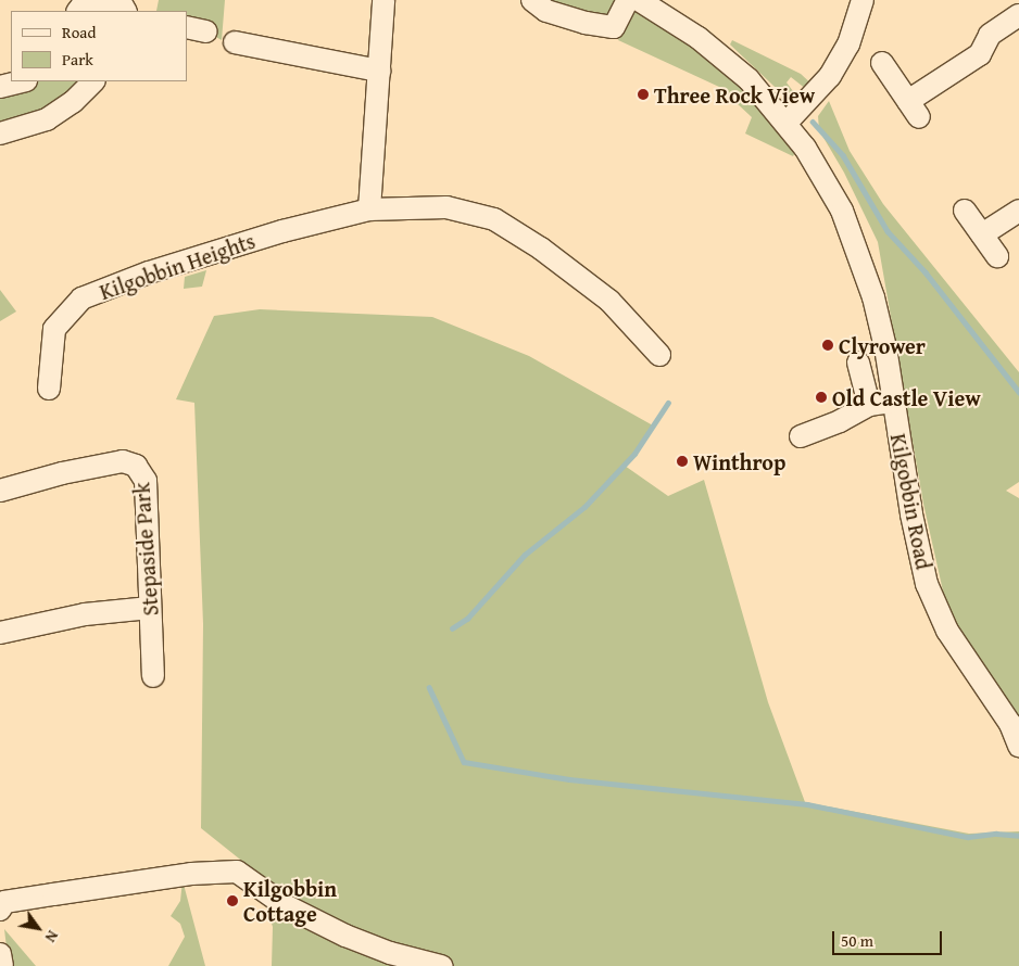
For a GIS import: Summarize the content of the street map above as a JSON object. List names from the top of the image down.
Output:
{
  "streets": {
    "street": ["Kilgobbin Heights", "Kilgobbin Road", "Stepaside Park"]
  },
  "places": [
    "Three Rock View",
    "Clyrower",
    "Old Castle View",
    "Winthrop",
    "Kilgobbin Cottage"
  ],
  "legend": ["Road", "Park"],
  "scale_bar": "50 m",
  "north": "bottom right"
}
